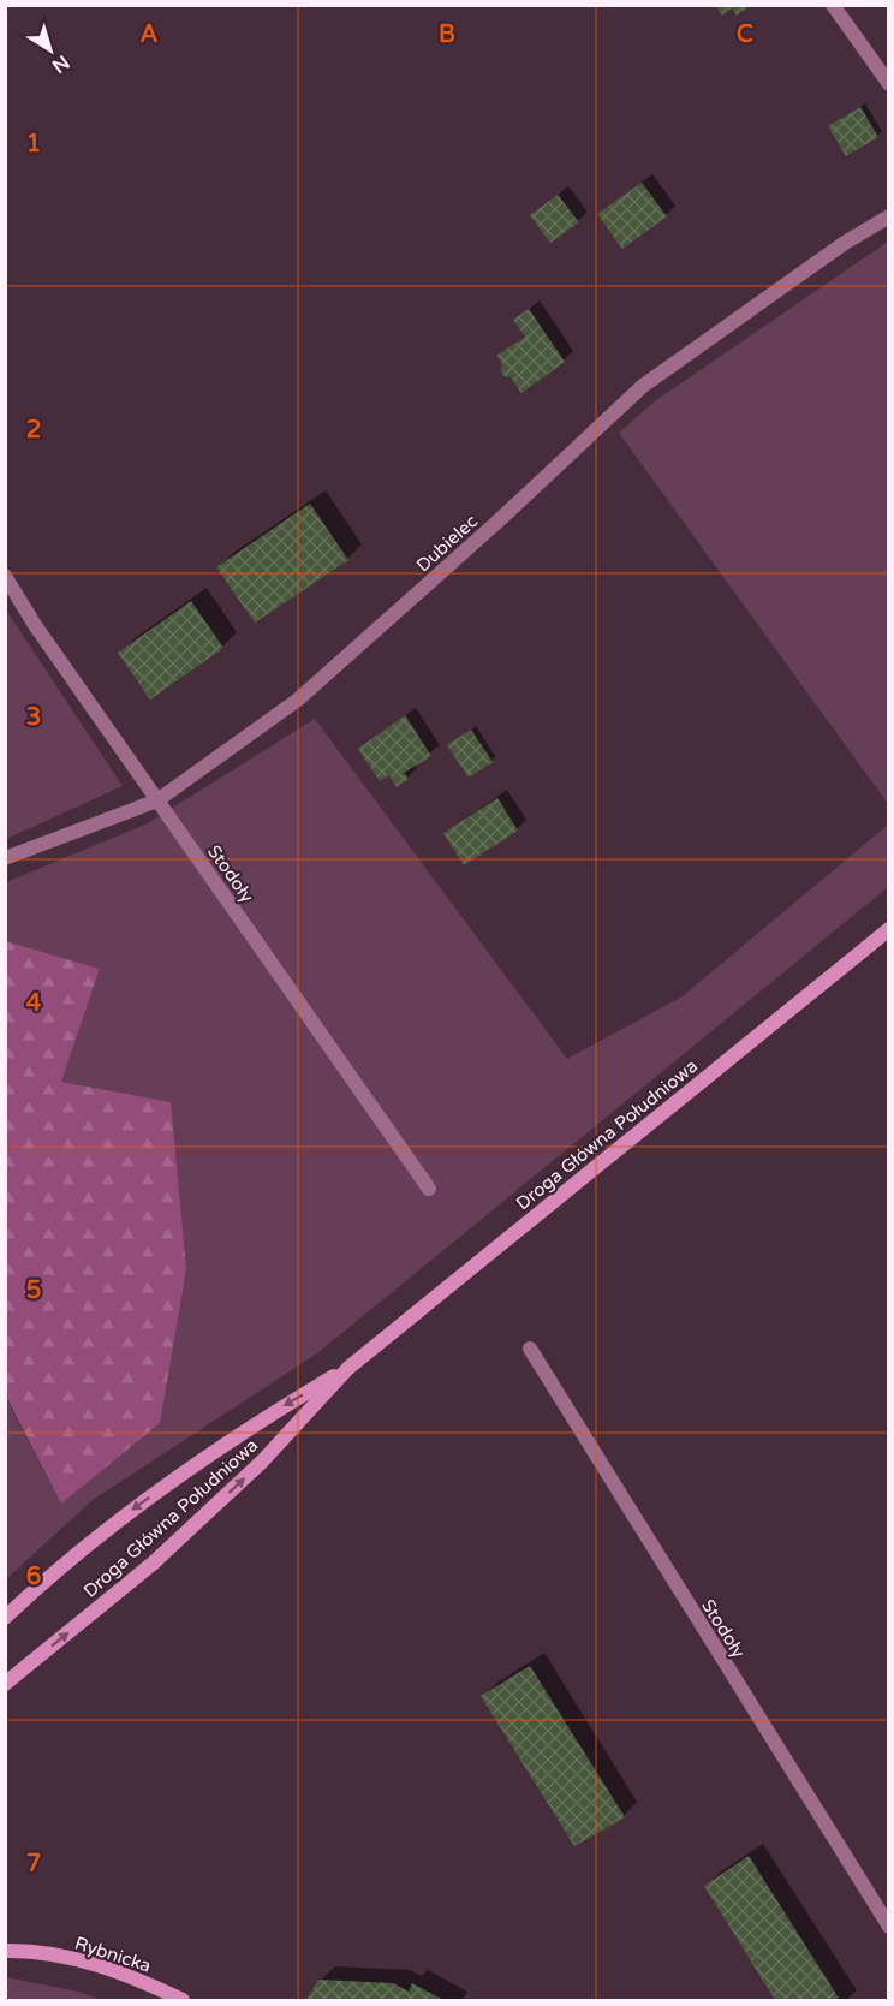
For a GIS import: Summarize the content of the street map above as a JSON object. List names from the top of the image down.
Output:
{
  "streets": {
    "main road": ["Droga Główna Południowa", "Rybnicka"],
    "street": ["Dubielec", "Stodoły"]
  },
  "crossings": [
    ["Dubielec", "Stodoły"]
  ],
  "north": "bottom right",
  "grid": {
    "columns": ["A", "B", "C"],
    "rows": [
      "1",
      "2",
      "3",
      "4",
      "5",
      "6",
      "7"
    ]
  }
}
